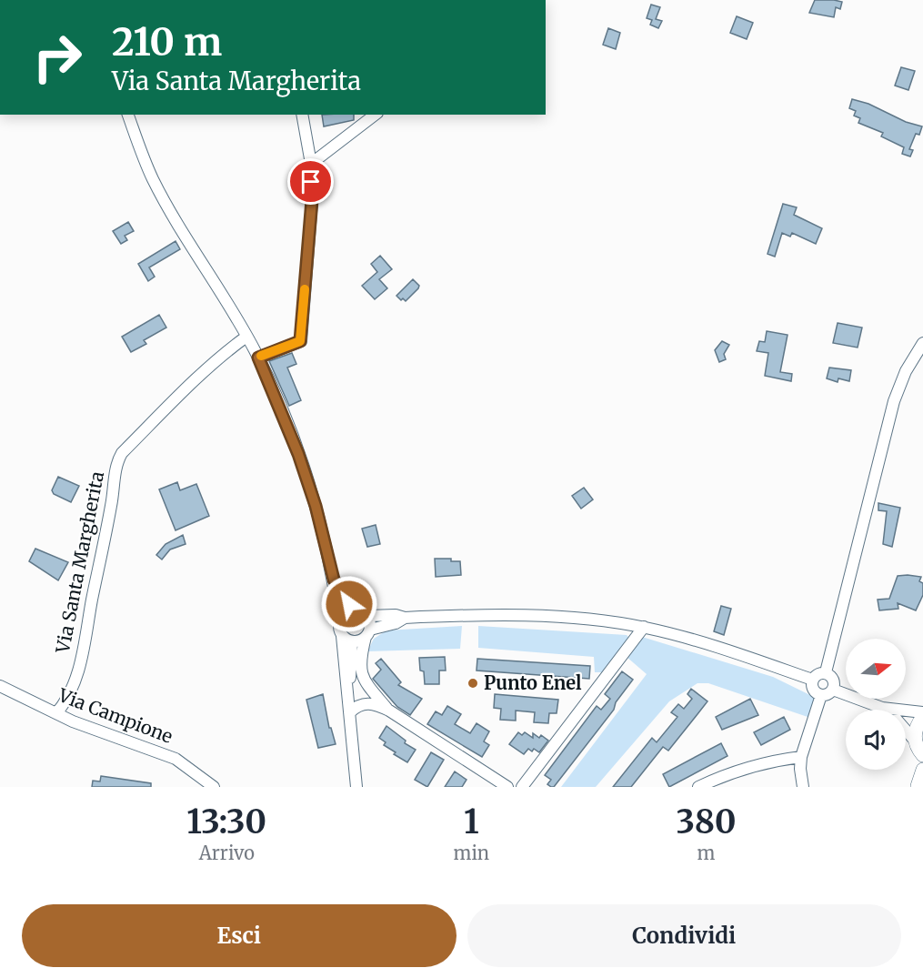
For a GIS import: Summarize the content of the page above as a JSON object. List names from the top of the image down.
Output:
{
  "streets": {
    "street": ["Via Santa Margherita", "Via Campione"]
  },
  "crossings": [
    ["Via Santa Margherita", "Via Campione"]
  ],
  "places": ["Punto Enel"],
  "north": "right",
  "page": {
    "turn": ["210 m", "Via Santa Margherita"],
    "eta": [
      "13:30",
      "Arrivo",
      "1",
      "min",
      "380",
      "m"
    ],
    "buttons": ["Esci", "Condividi"]
  }
}
